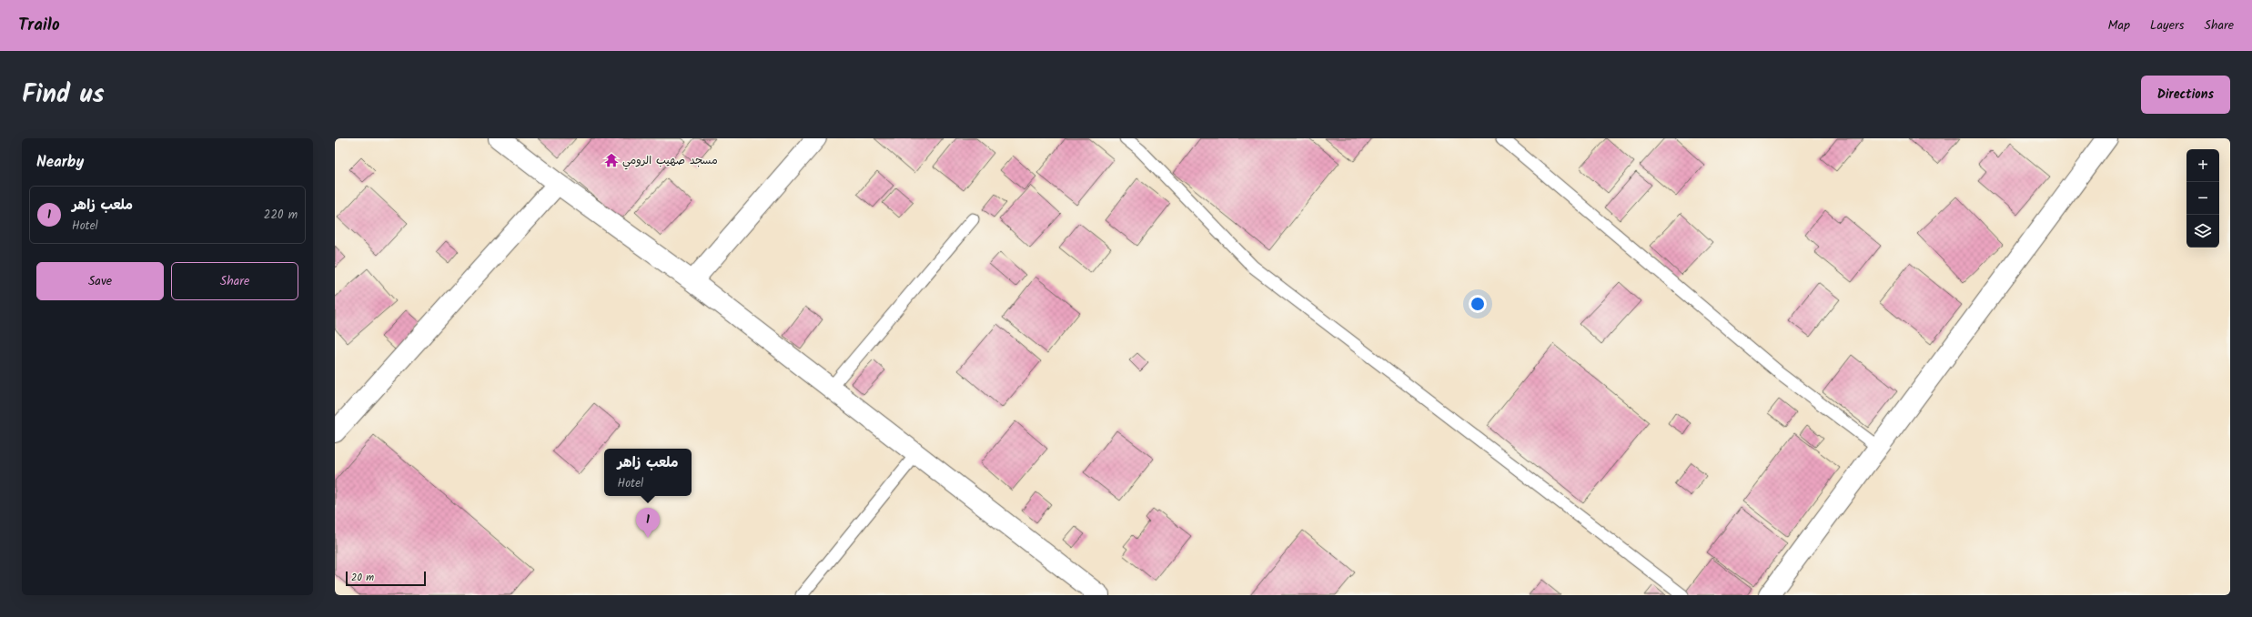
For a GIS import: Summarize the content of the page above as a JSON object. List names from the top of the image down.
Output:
{
  "places": {
    "temple": ["مسجد صهيب الرومي"]
  },
  "scale_bar": "20 m",
  "page": {
    "header": "Trailo",
    "nav": ["Map", "Layers", "Share"],
    "title": "Find us",
    "buttons": [
      "Directions",
      ["Save", "Share"]
    ],
    "heading": "Nearby",
    "map_buttons": ["+", "−"],
    "list": [
      {
        "mark": "1",
        "name": "ملعب زاهر",
        "note": "Hotel",
        "value": "220 m"
      }
    ],
    "popup": ["ملعب زاهر", "Hotel"],
    "pins": "1",
    "scale": "20 m"
  }
}
